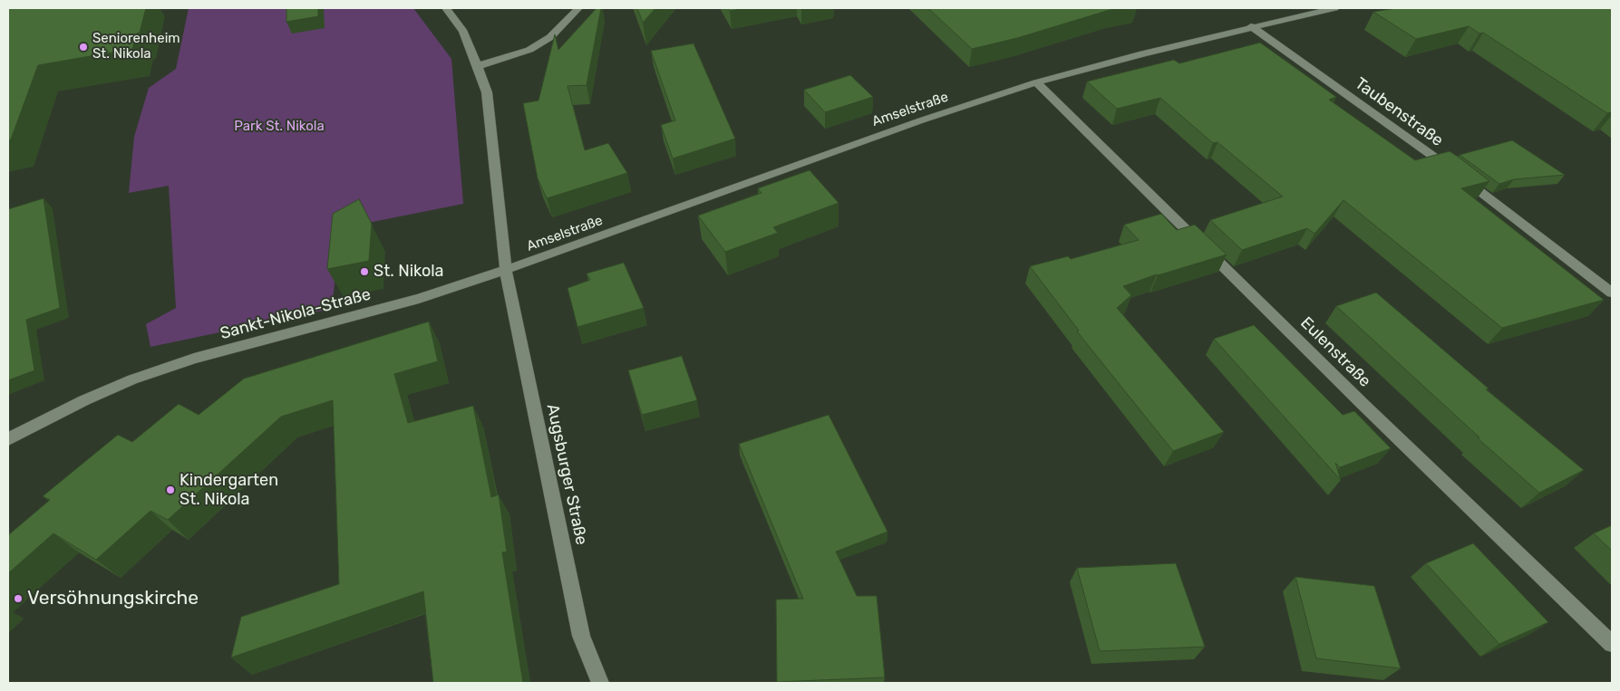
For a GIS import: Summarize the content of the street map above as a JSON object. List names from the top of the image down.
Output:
{
  "streets": {
    "street": [
      "Amselstraße",
      "Taubenstraße",
      "Sankt-Nikola-Straße",
      "Eulenstraße",
      "Augsburger Straße"
    ]
  },
  "crossings": [
    ["Amselstraße", "Taubenstraße"],
    ["Amselstraße", "Sankt-Nikola-Straße"],
    ["Amselstraße", "Eulenstraße"],
    ["Amselstraße", "Augsburger Straße"],
    ["Sankt-Nikola-Straße", "Augsburger Straße"]
  ],
  "parks": ["Park St. Nikola"],
  "places": [
    "Seniorenheim St. Nikola",
    "St. Nikola",
    "Kindergarten St. Nikola",
    "Versöhnungskirche"
  ]
}
